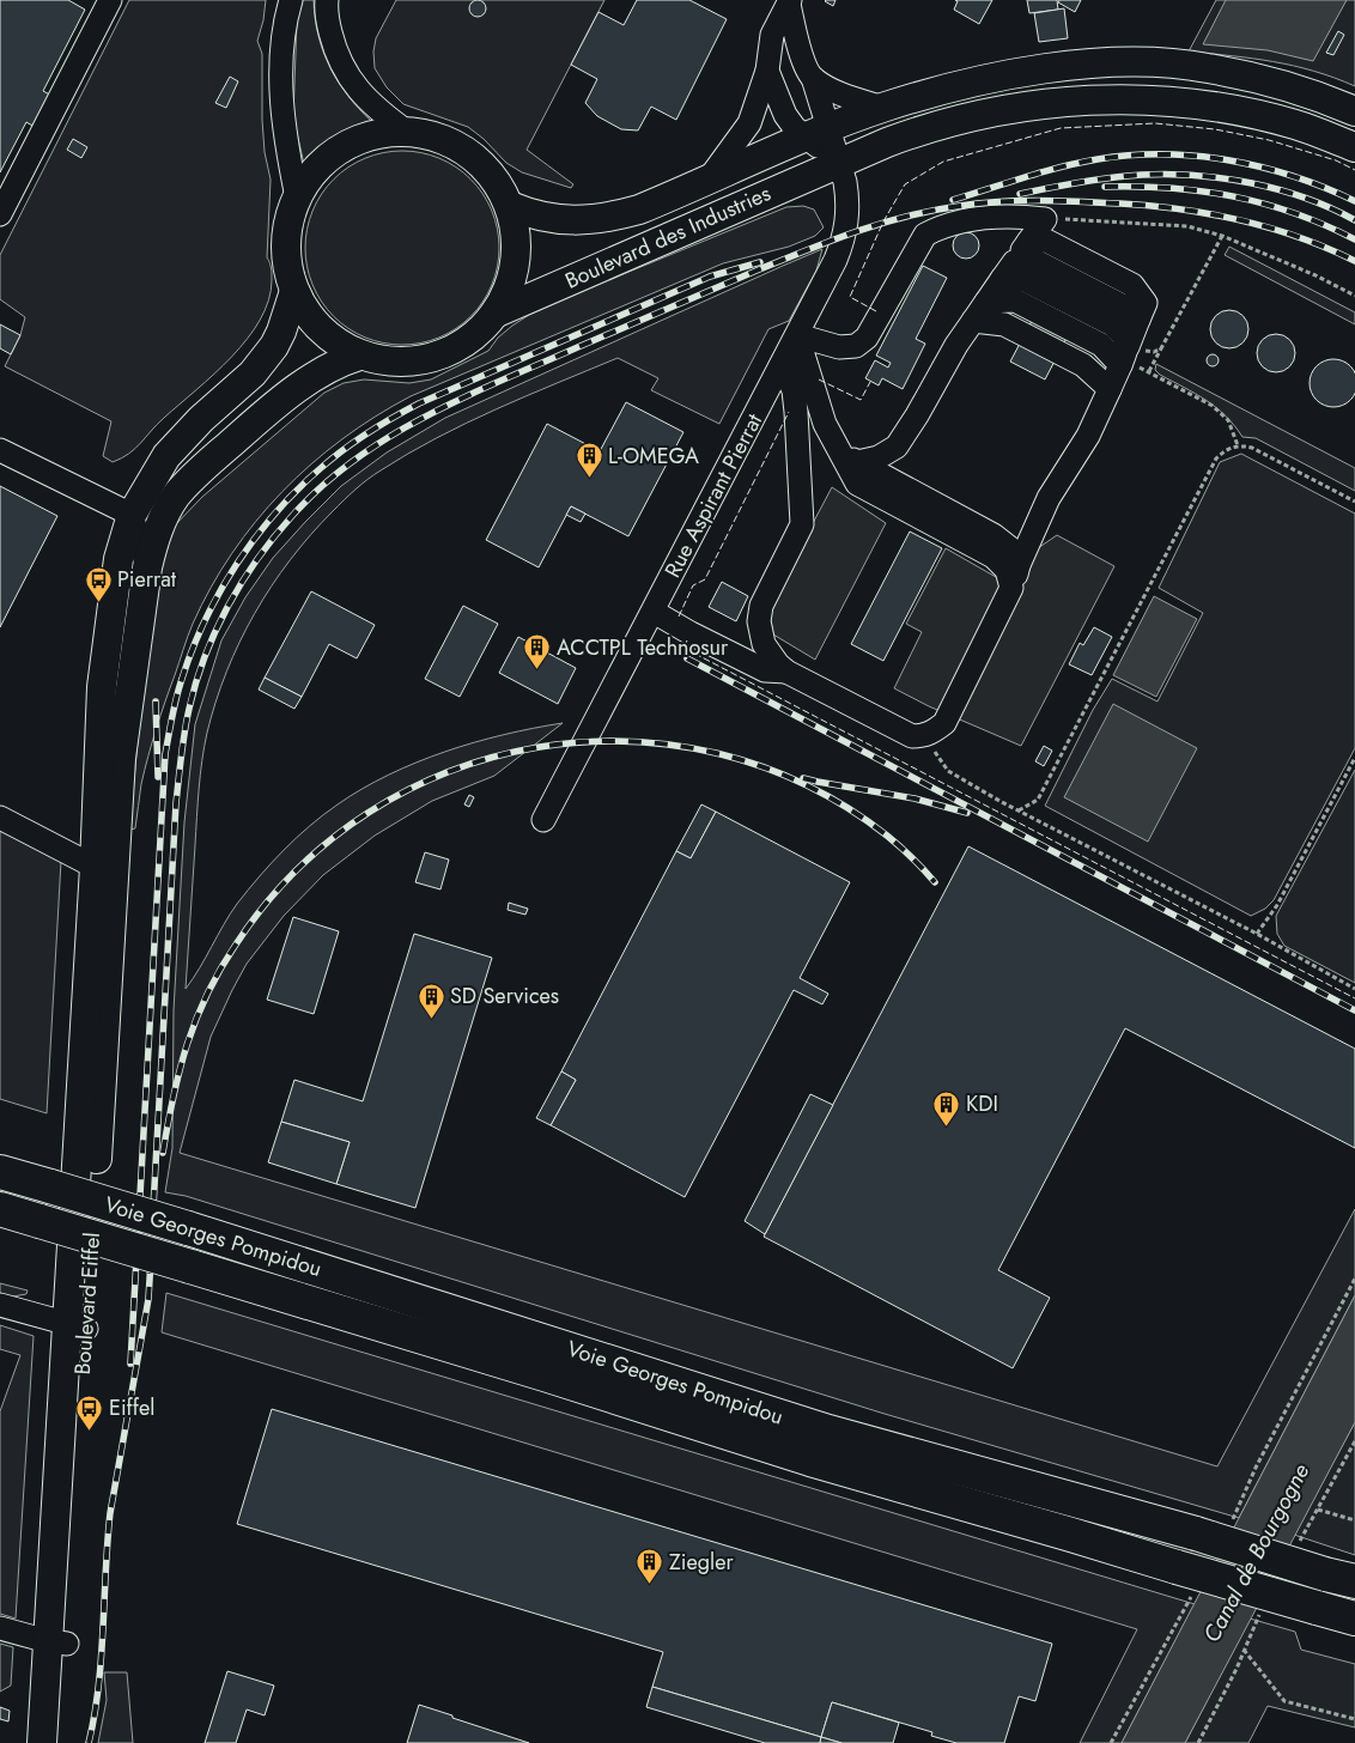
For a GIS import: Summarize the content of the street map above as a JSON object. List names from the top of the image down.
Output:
{
  "streets": {
    "highway": ["Voie Georges Pompidou"],
    "main road": ["Boulevard des Industries", "Boulevard Eiffel"],
    "street": ["Rue Aspirant Pierrat"]
  },
  "crossings": [
    ["Boulevard des Industries", "Rue Aspirant Pierrat"]
  ],
  "water": ["Canal de Bourgogne"],
  "places": {
    "building": [
      "L-OMEGA",
      "ACCTPL Technosur",
      "SD Services",
      "KDI",
      "Ziegler"
    ],
    "bus stop": ["Pierrat", "Eiffel"]
  }
}
